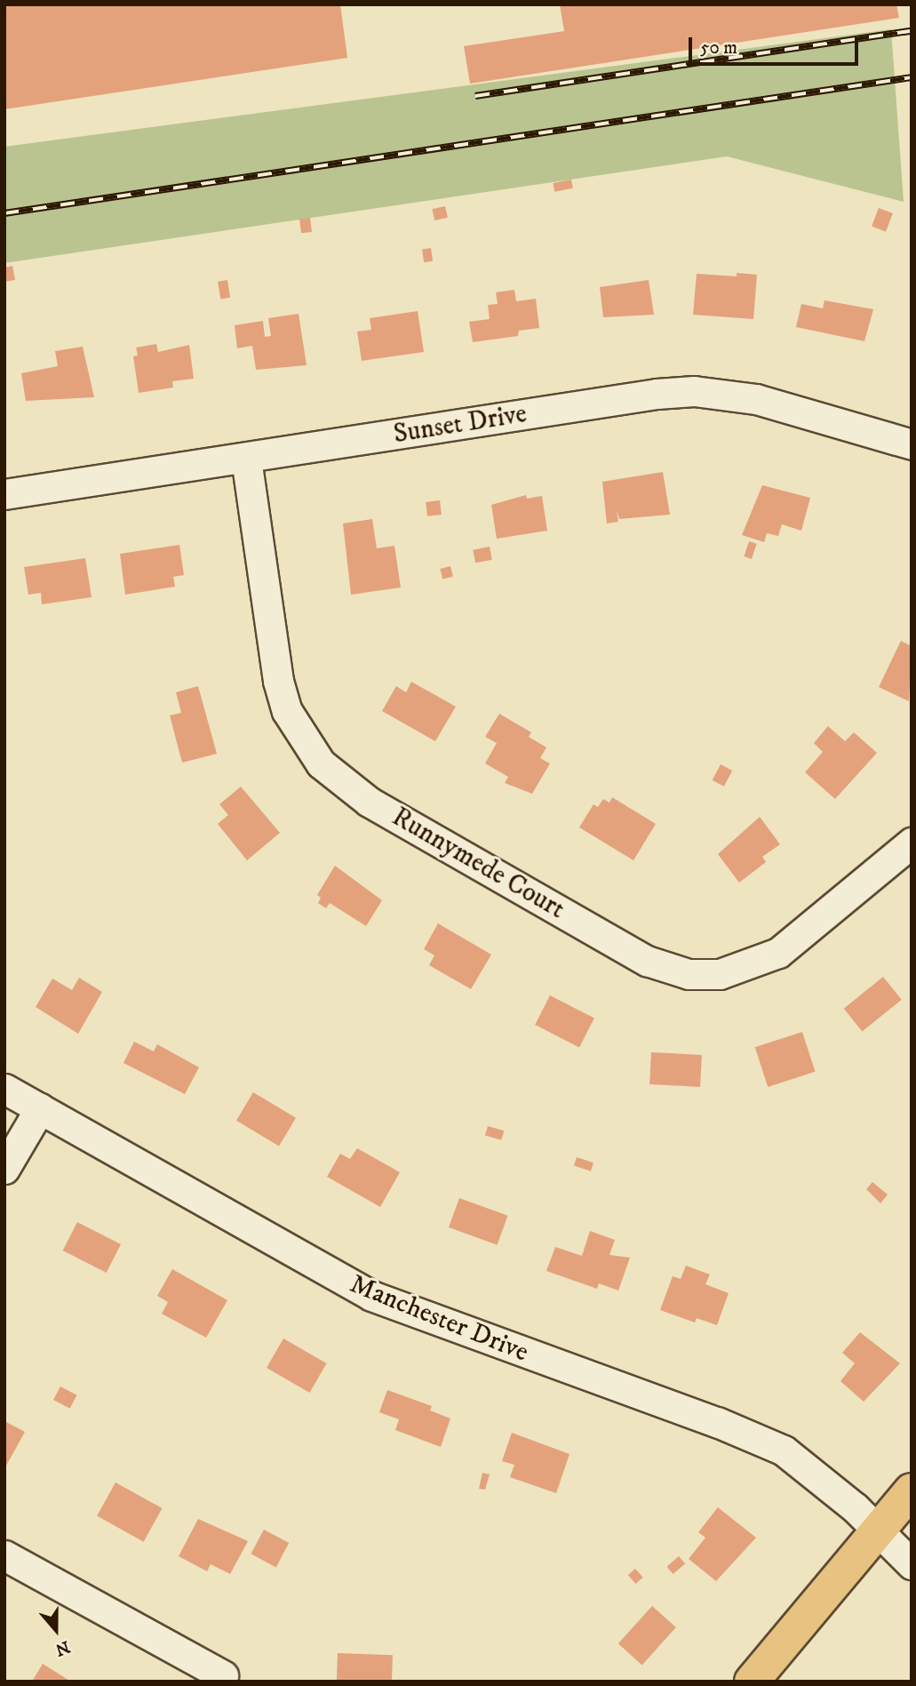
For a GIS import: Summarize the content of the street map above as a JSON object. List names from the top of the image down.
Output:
{
  "streets": {
    "street": ["Sunset Drive", "Runnymede Court", "Manchester Drive"]
  },
  "crossings": [
    ["Sunset Drive", "Runnymede Court"]
  ],
  "scale_bar": "50 m",
  "north": "bottom"
}
